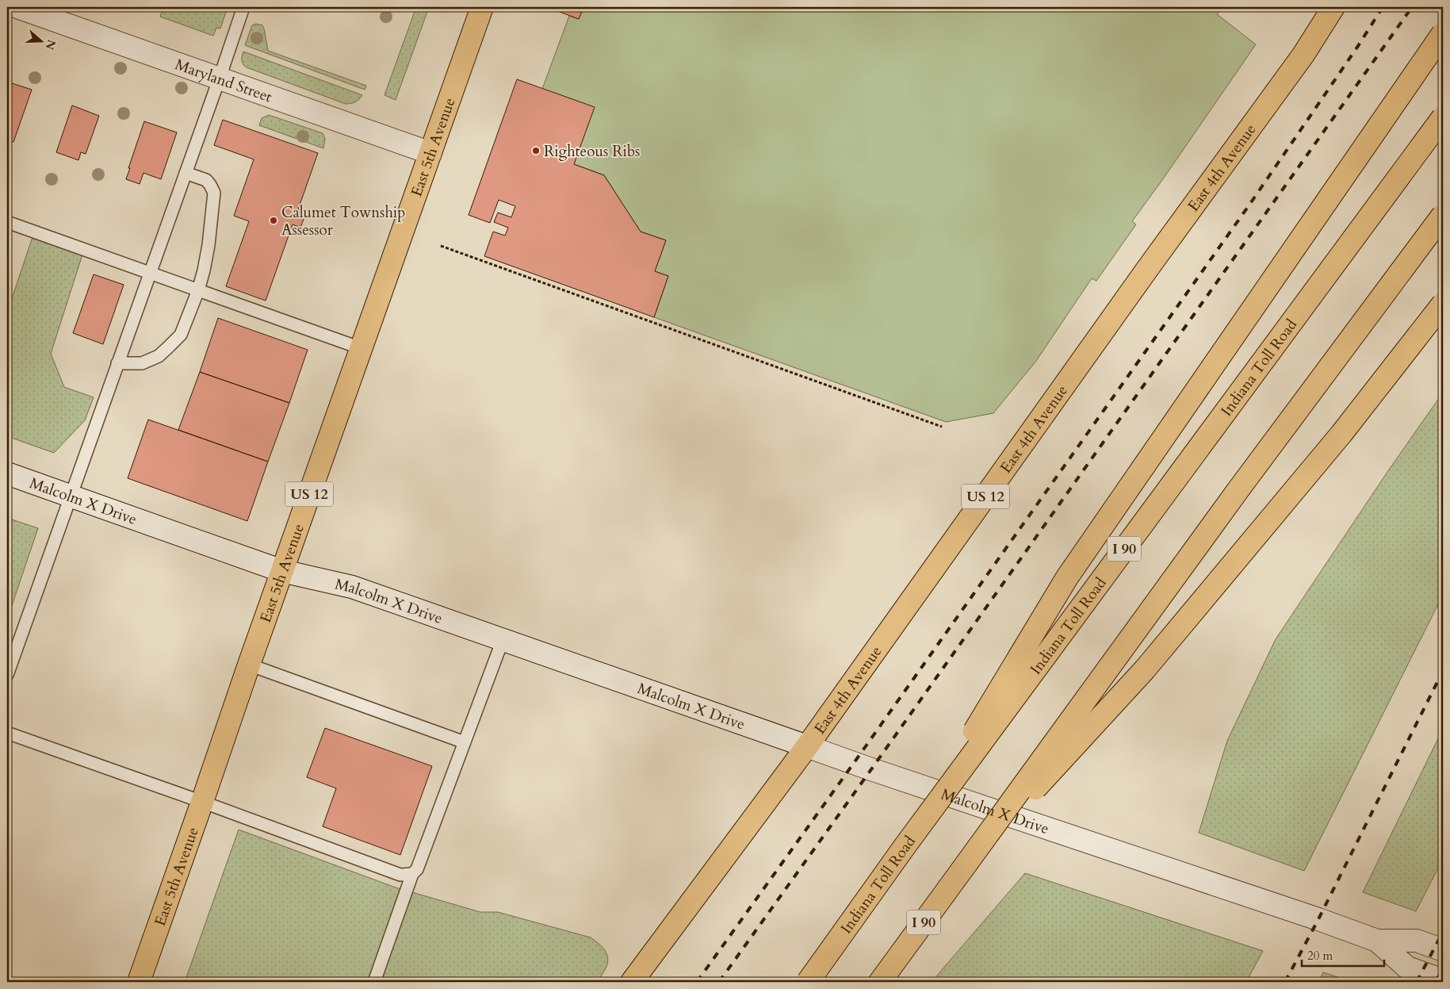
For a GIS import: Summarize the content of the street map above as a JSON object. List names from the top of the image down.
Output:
{
  "streets": {
    "main road": [
      "East 5th Avenue",
      "East 4th Avenue",
      "Indiana Toll Road",
      "US 12",
      "I 90"
    ],
    "street": ["Maryland Street", "Malcolm X Drive"]
  },
  "crossings": [
    ["Maryland Street", "East 5th Avenue"],
    ["East 5th Avenue", "Malcolm X Drive"],
    ["East 4th Avenue", "Malcolm X Drive"]
  ],
  "places": ["Righteous Ribs", "Calumet Township Assessor"],
  "scale_bar": "20 m",
  "north": "right"
}
